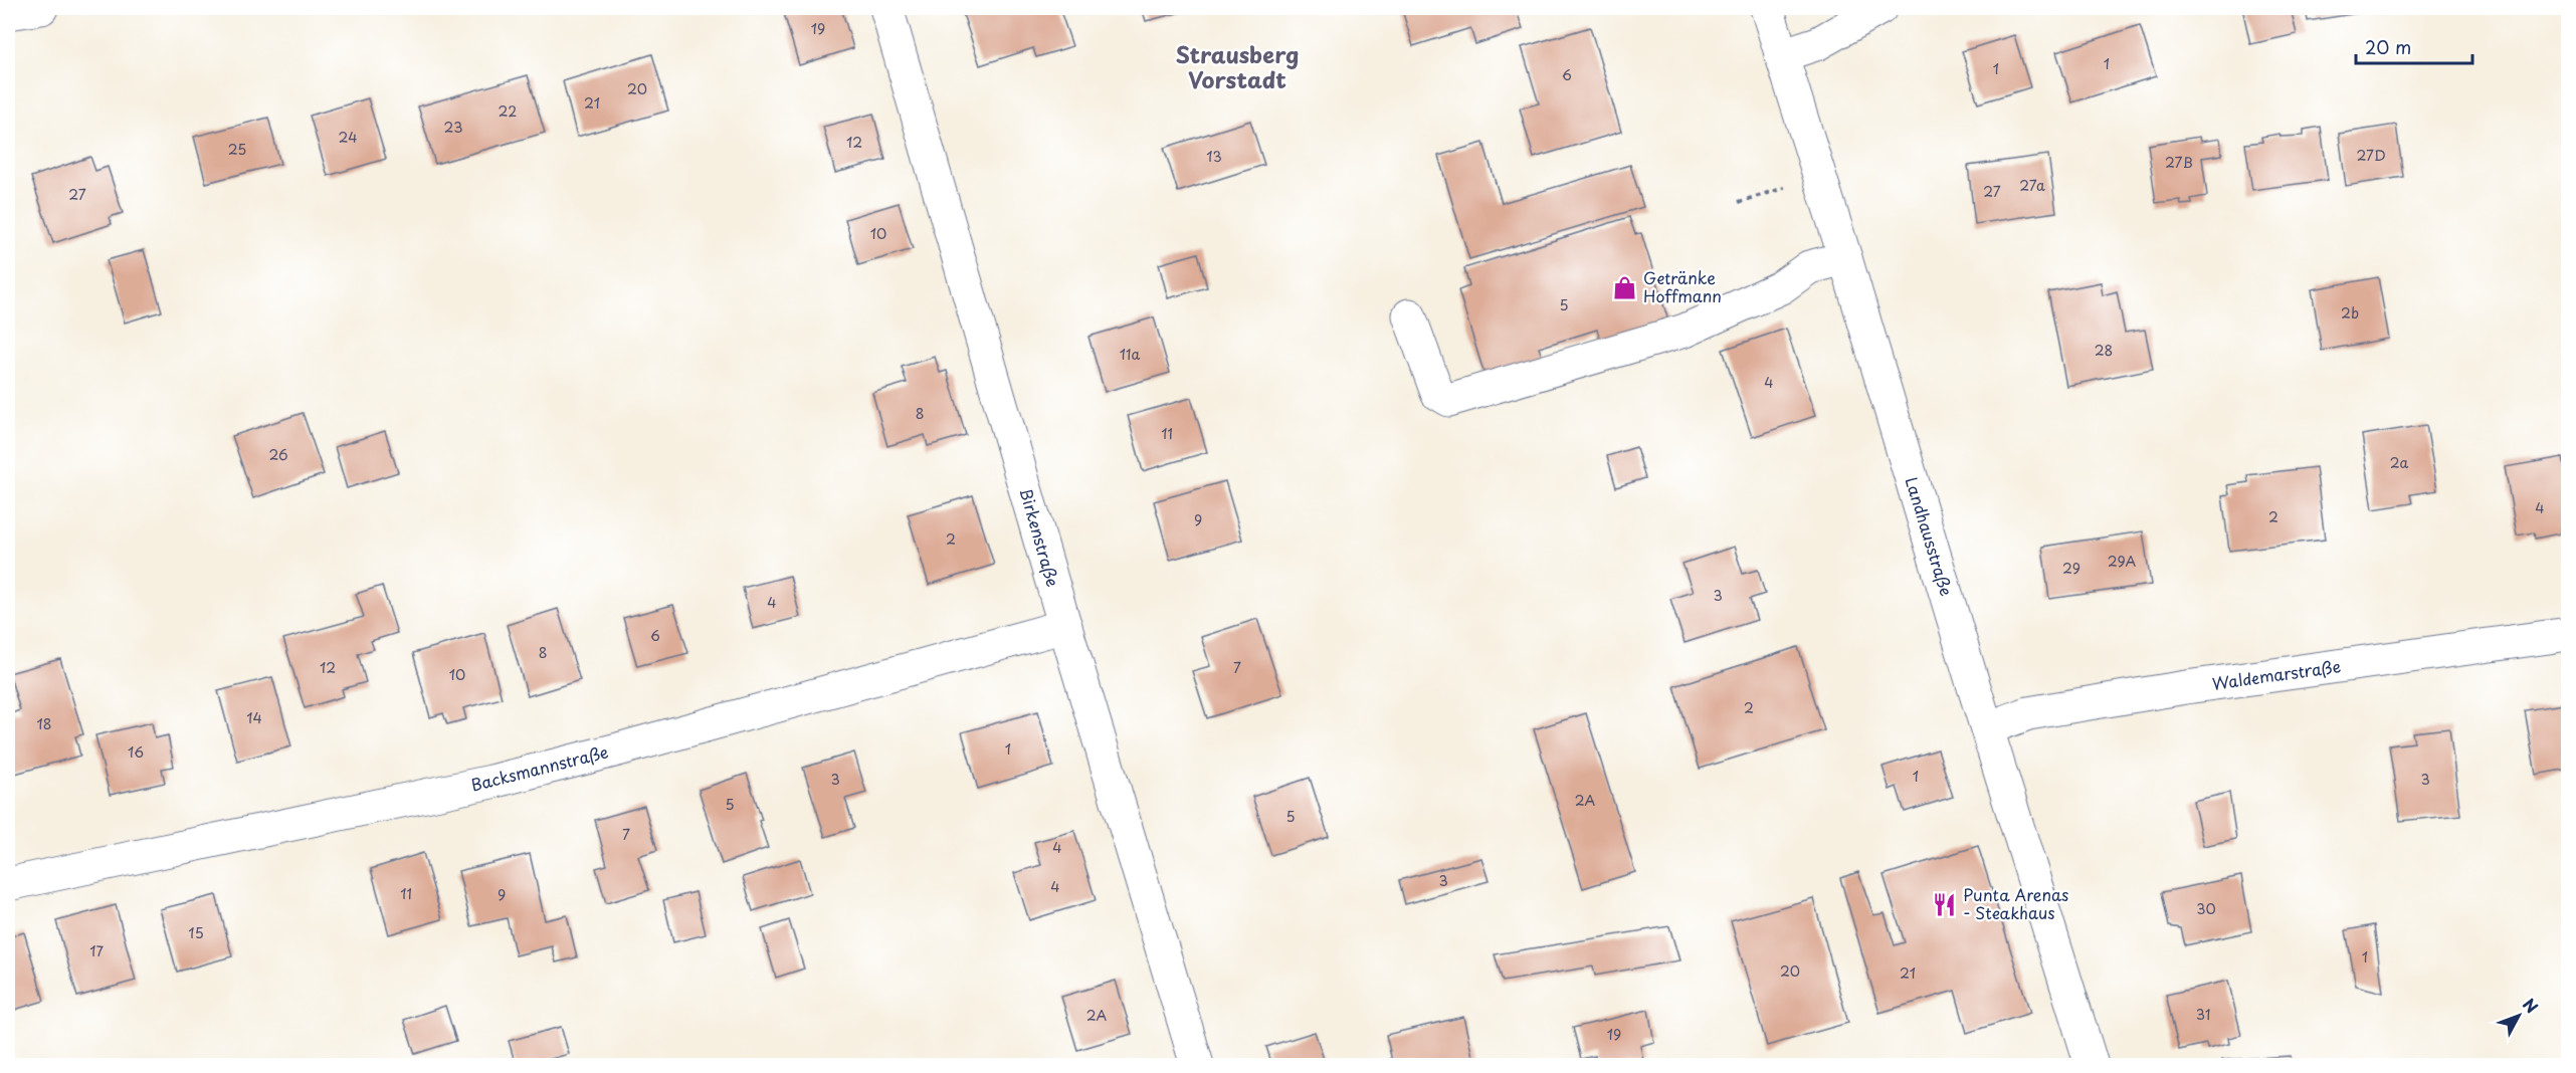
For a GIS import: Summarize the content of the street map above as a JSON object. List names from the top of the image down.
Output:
{
  "streets": {
    "street": [
      "Landhausstraße",
      "Birkenstraße",
      "Waldemarstraße",
      "Backsmannstraße"
    ]
  },
  "crossings": [
    ["Landhausstraße", "Waldemarstraße"],
    ["Birkenstraße", "Backsmannstraße"]
  ],
  "districts": ["Strausberg Vorstadt"],
  "places": {
    "shop": ["Getränke Hoffmann"],
    "restaurant": ["Punta Arenas - Steakhaus"]
  },
  "house_numbers": [
    "19",
    "1",
    "1",
    "6",
    "20",
    "21",
    "22",
    "23",
    "24",
    "12",
    "25",
    "27D",
    "13",
    "27B",
    "27a",
    "27",
    "27",
    "10",
    "5",
    "2b",
    "28",
    "11a",
    "4",
    "8",
    "11",
    "26",
    "2a",
    "4",
    "2",
    "9",
    "2",
    "29A",
    "29",
    "3",
    "4",
    "6",
    "8",
    "12",
    "7",
    "10",
    "2",
    "14",
    "18",
    "1",
    "16",
    "1",
    "3",
    "3",
    "2A",
    "5",
    "5",
    "7",
    "4",
    "3",
    "4",
    "11",
    "9",
    "30",
    "15",
    "17",
    "1",
    "20",
    "21",
    "31",
    "2A",
    "19"
  ],
  "scale_bar": "20 m",
  "north": "top right"
}
